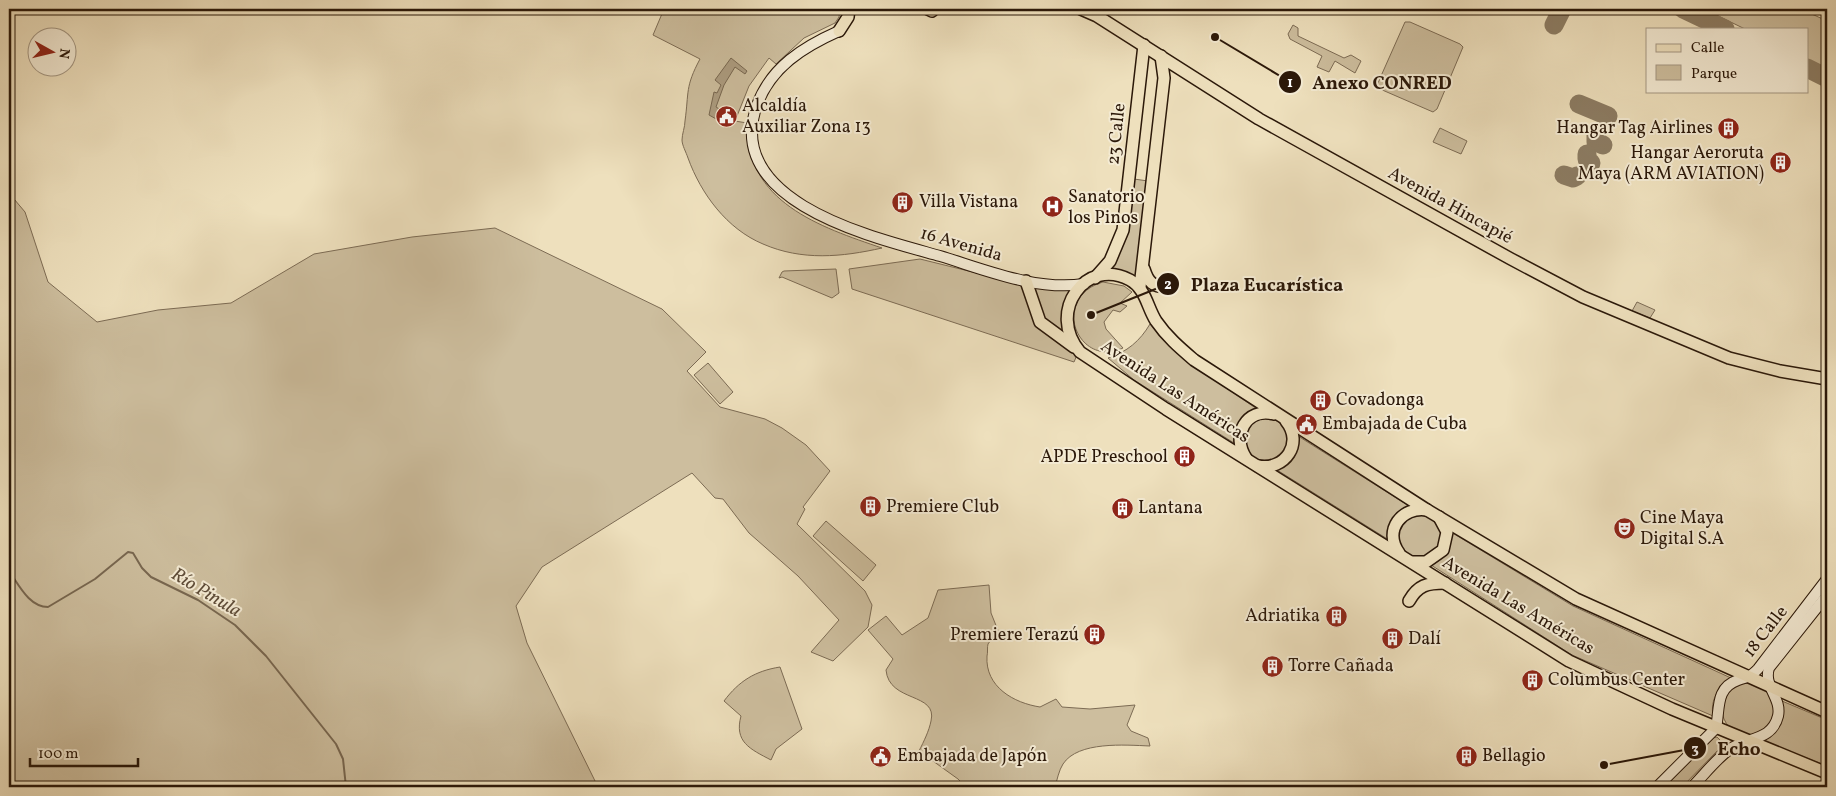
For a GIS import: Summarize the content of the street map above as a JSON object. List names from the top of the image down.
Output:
{
  "streets": {
    "main road": ["23 Calle", "Avenida Hincapié", "Avenida Las Américas"],
    "street": ["16 Avenida", "18 Calle"]
  },
  "crossings": [
    ["23 Calle", "Avenida Hincapié"],
    ["23 Calle", "Avenida Las Américas"],
    ["16 Avenida", "Avenida Las Américas"],
    ["Avenida Las Américas", "18 Calle"]
  ],
  "water": ["Río Pinula"],
  "places": {
    "other": ["Anexo CONRED", "Plaza Eucarística", "Echo"],
    "public building": ["Alcaldía Auxiliar Zona 13", "Embajada de Cuba", "Embajada de Japón"],
    "building": [
      "Hangar Tag Airlines",
      "Hangar Aeroruta Maya (ARM AVIATION)",
      "Villa Vistana",
      "Covadonga",
      "APDE Preschool",
      "Premiere Club",
      "Lantana",
      "Adriatika",
      "Premiere Terazú",
      "Dalí",
      "Torre Cañada",
      "Columbus Center",
      "Bellagio"
    ],
    "hospital": ["Sanatorio los Pinos"],
    "theatre": ["Cine Maya Digital S.A"]
  },
  "legend": ["Calle", "Parque"],
  "scale_bar": "100 m",
  "north": "right"
}
